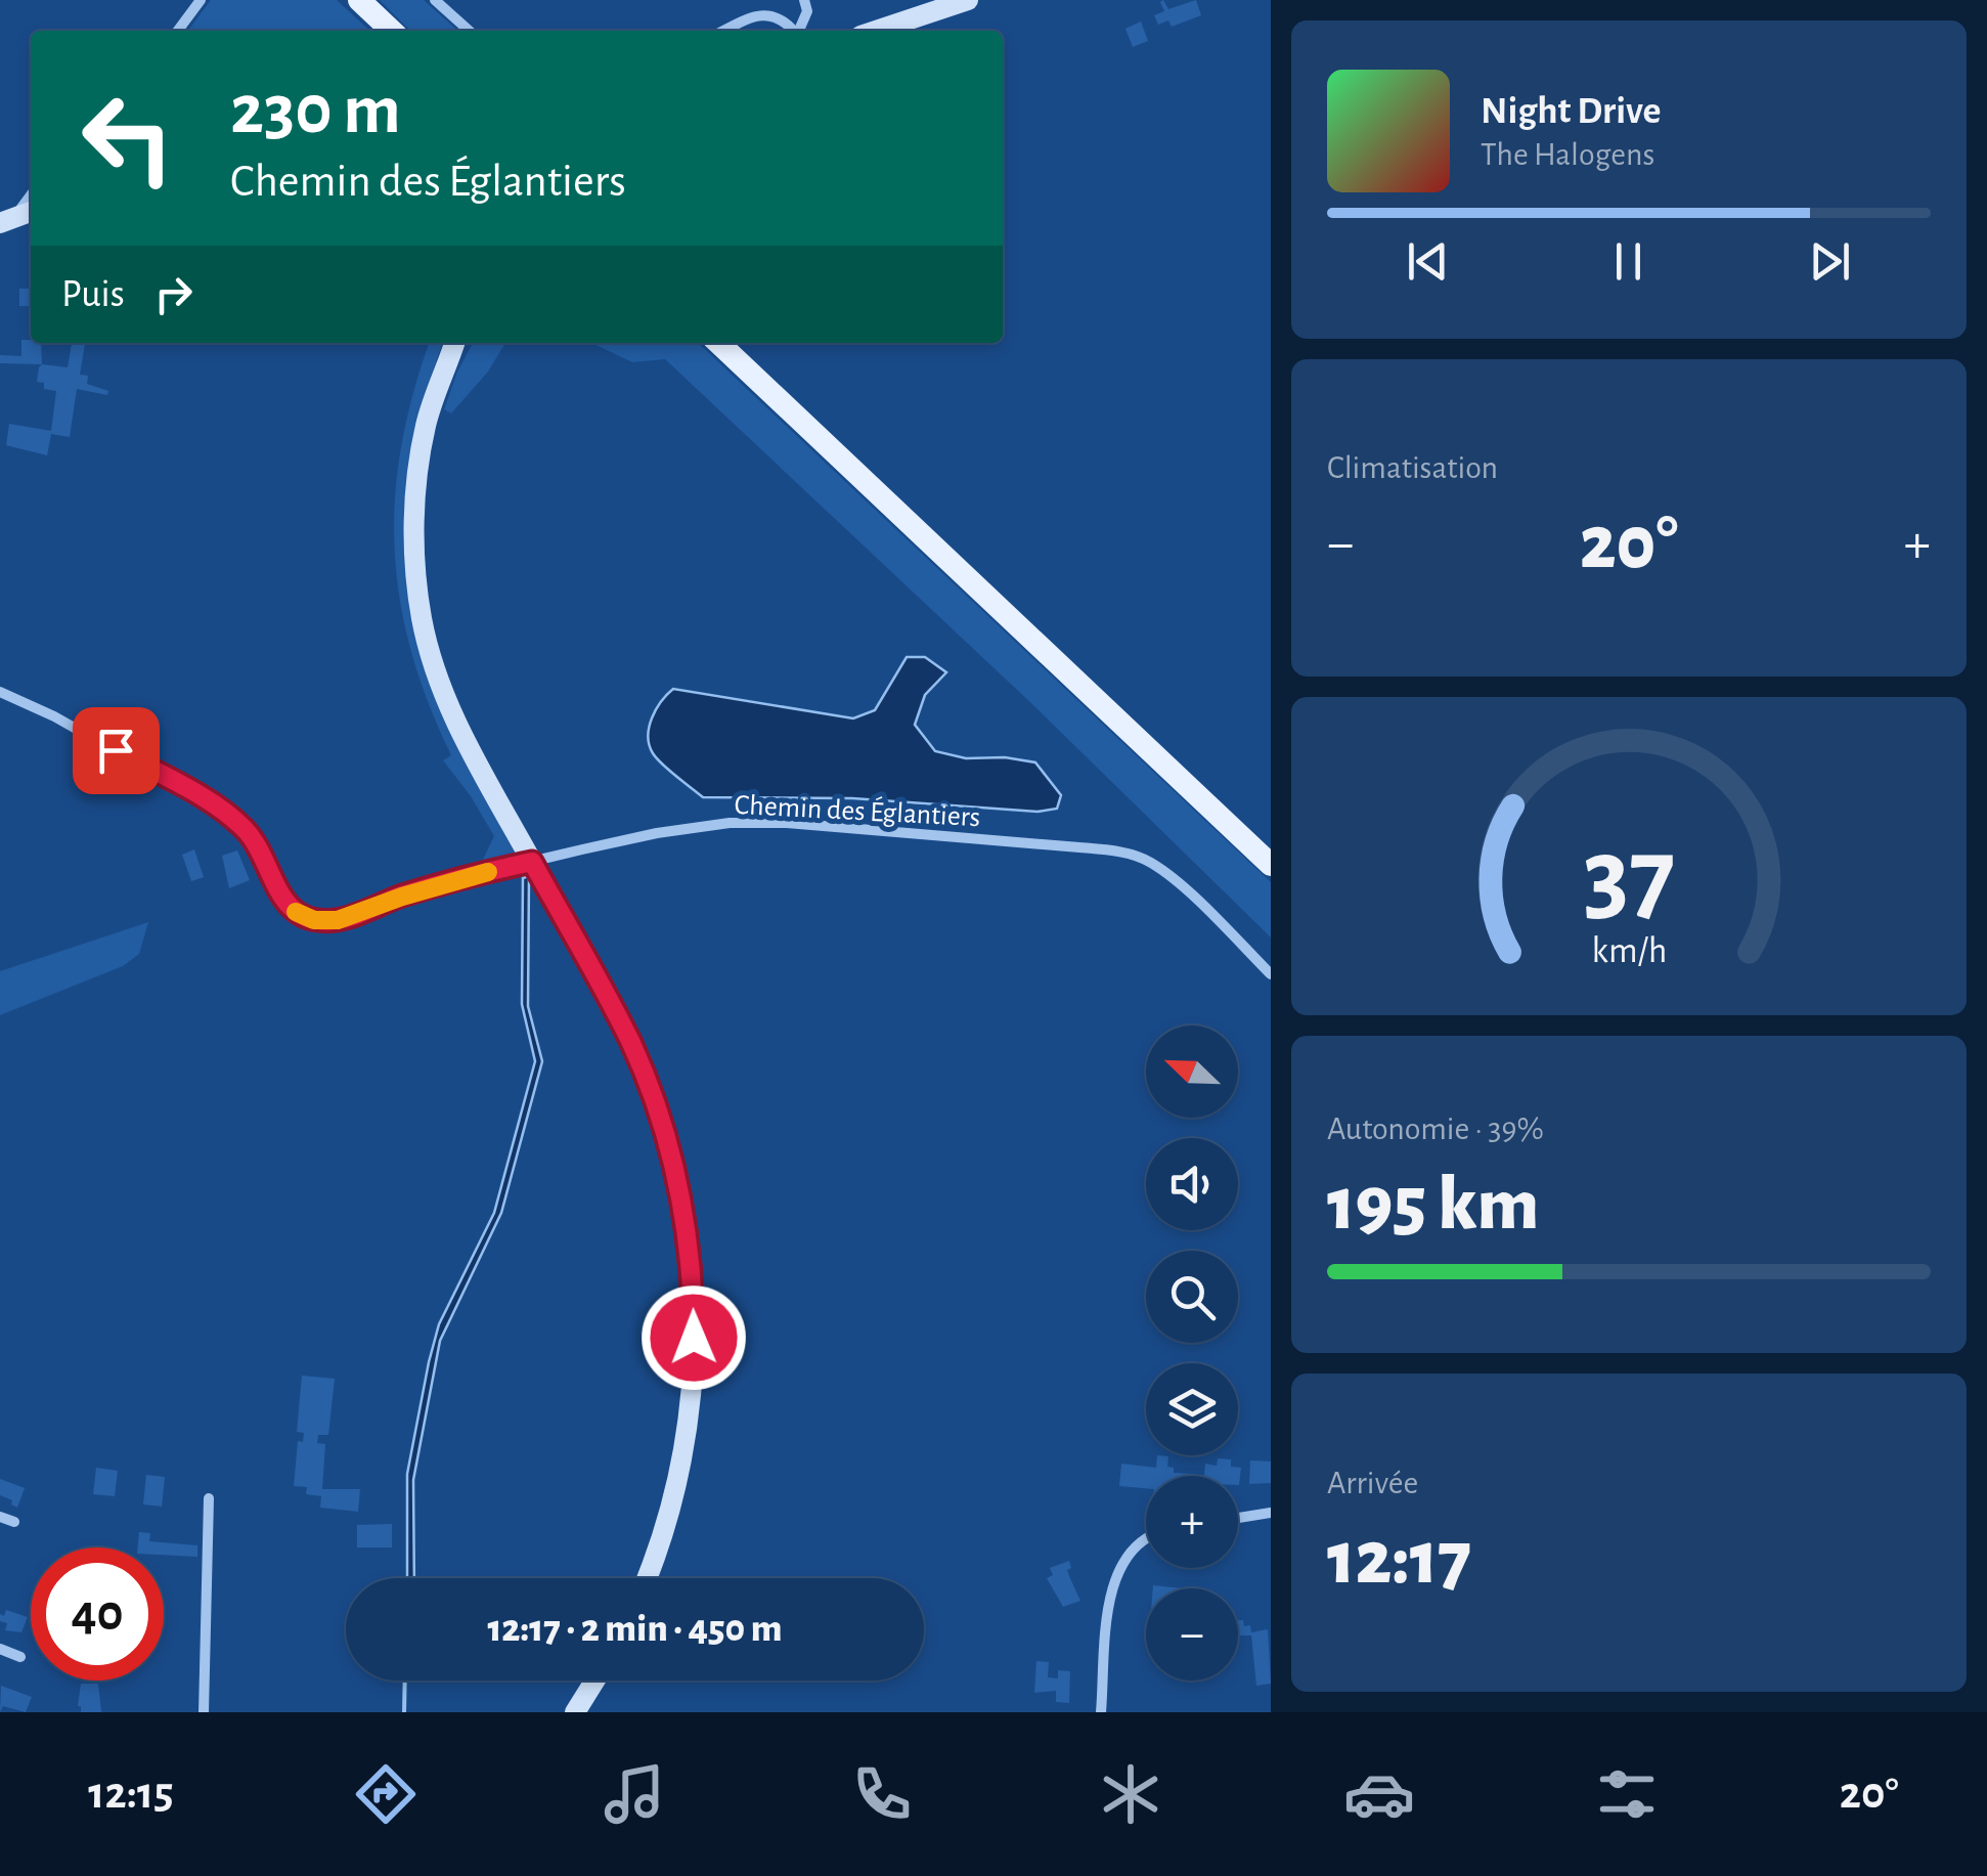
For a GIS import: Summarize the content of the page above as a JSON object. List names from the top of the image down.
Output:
{
  "streets": {
    "street": ["Chemin des Églantiers"]
  },
  "north": "top left",
  "page": {
    "turn": ["230 m", "Chemin des Églantiers"],
    "song": ["Night Drive", "The Halogens"],
    "then": "Puis",
    "tile": [
      "Climatisation",
      ["Autonomie · 39%", "195 km"],
      ["Arrivée", "12:17"]
    ],
    "heat": ["−", "20°", "+"],
    "map_buttons": ["+", "−"],
    "limit": "40",
    "trip": "12:17 · 2 min · 450 m",
    "tabs": ["12:15", "20°"],
    "gauge": ["37", "km/h"]
  }
}
